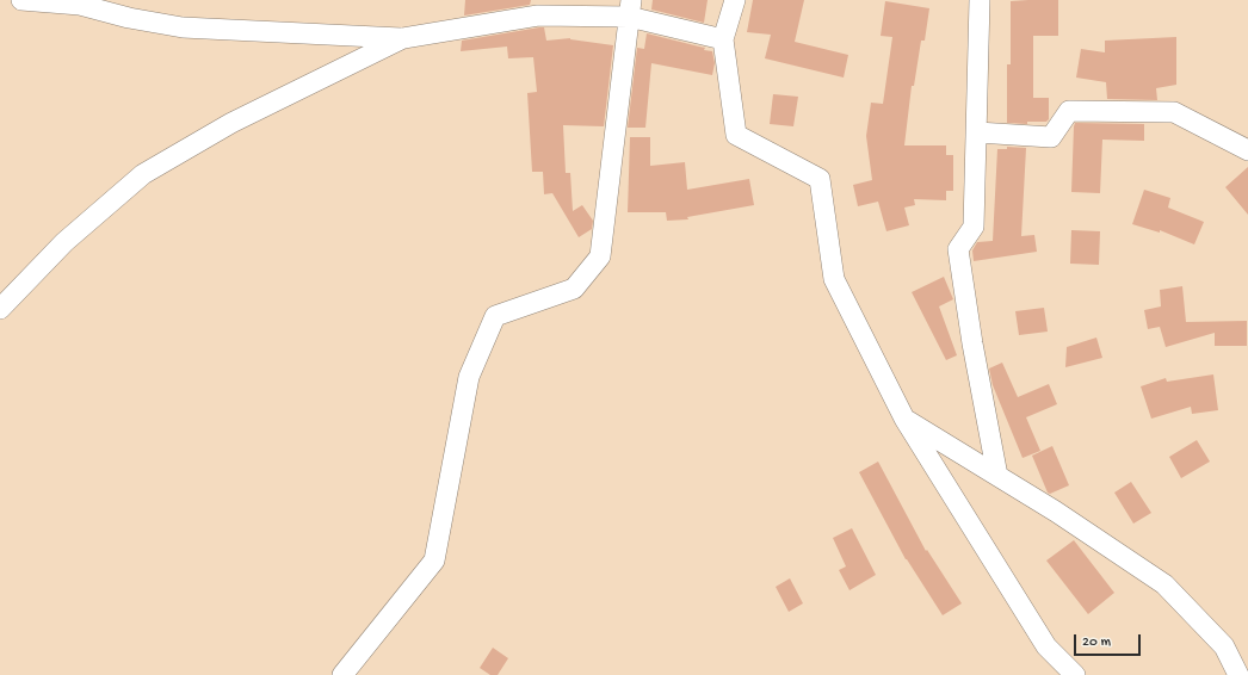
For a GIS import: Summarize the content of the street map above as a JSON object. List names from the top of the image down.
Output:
{
  "scale_bar": "20 m"
}
